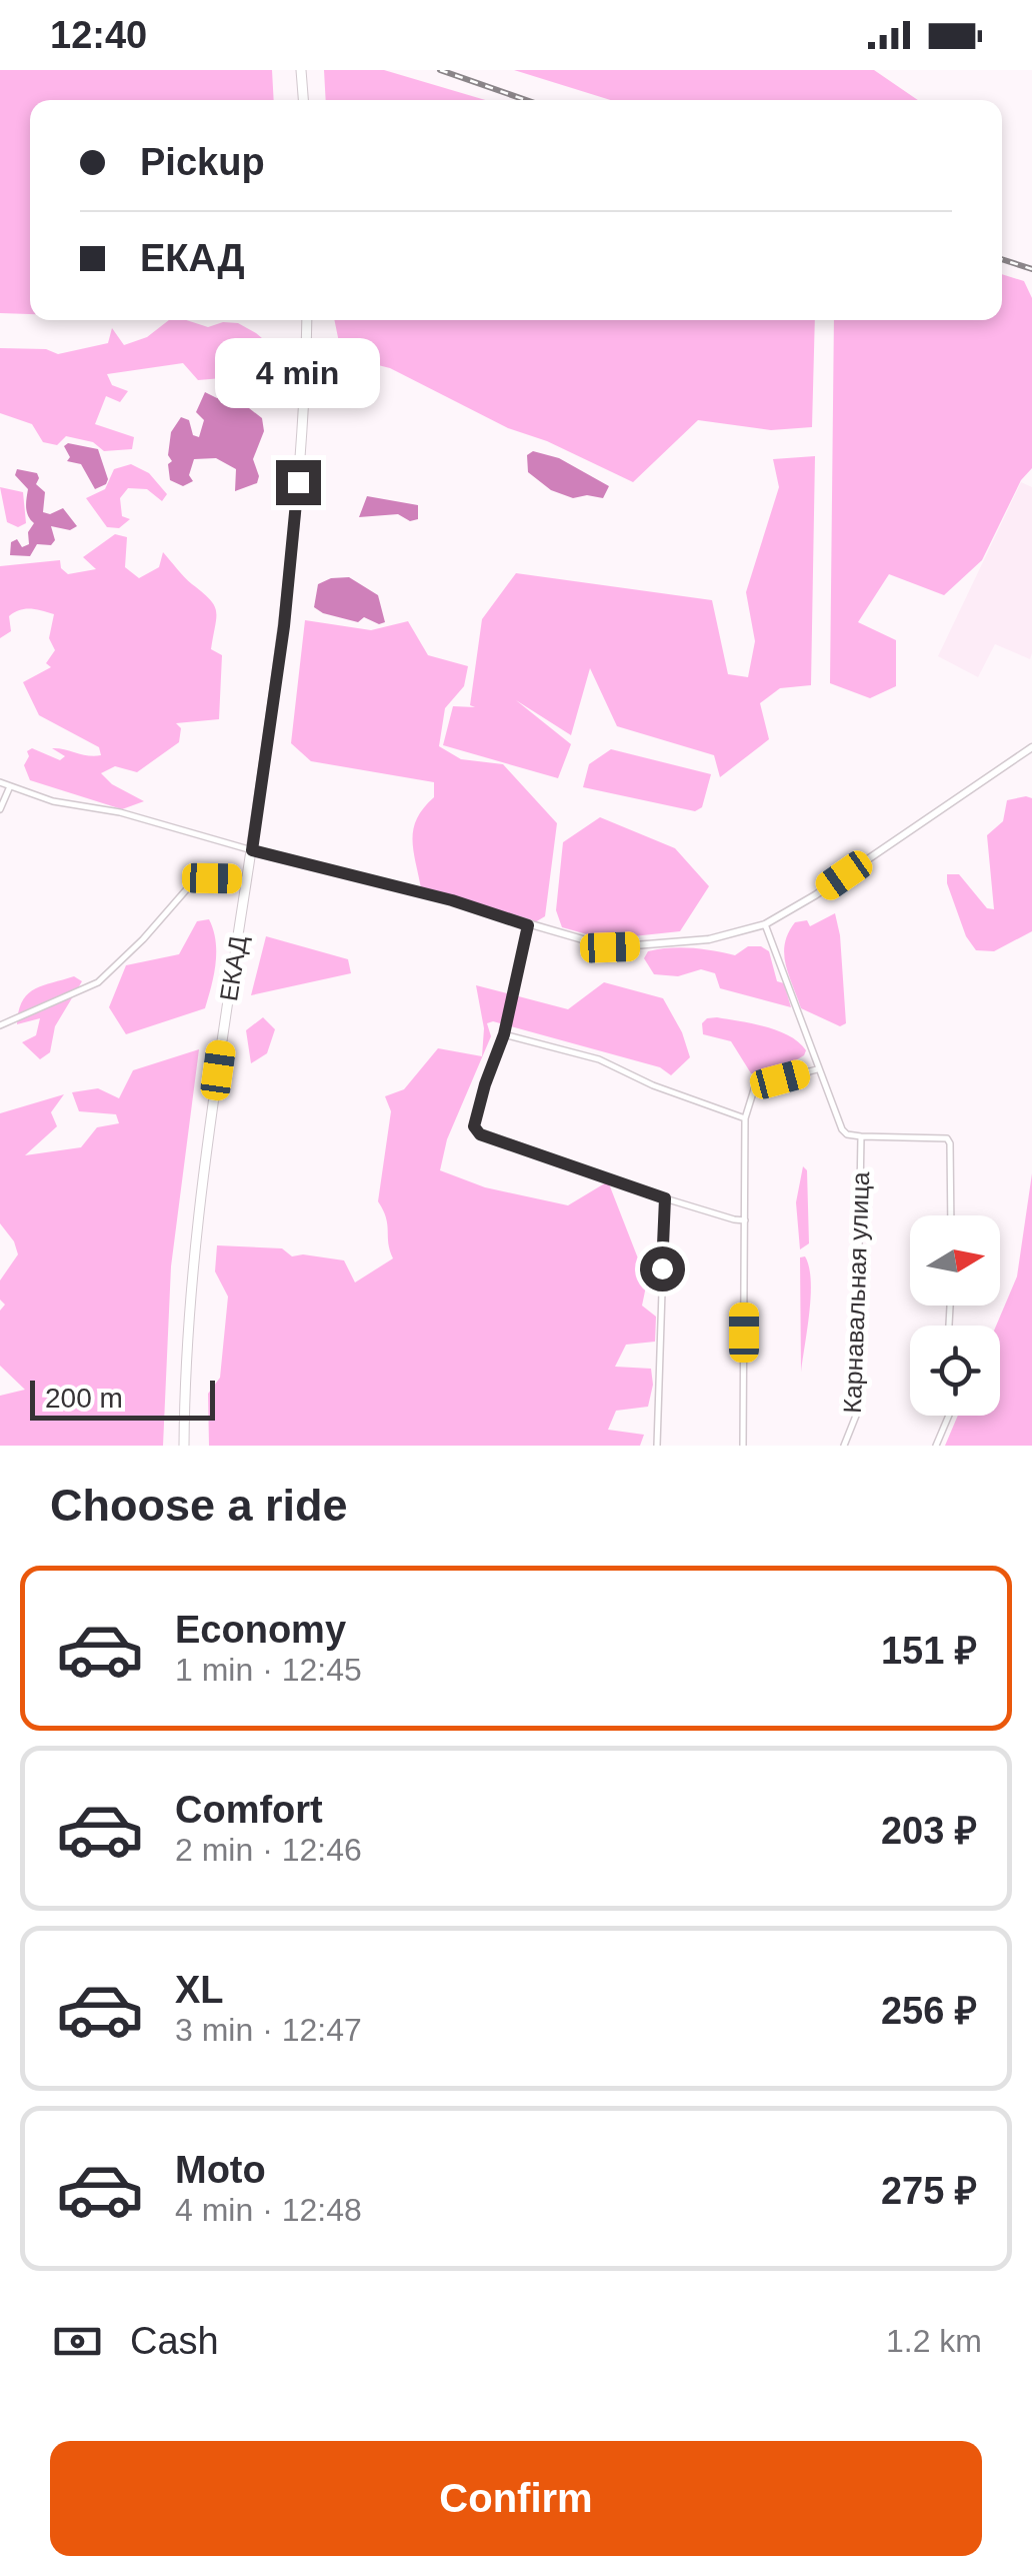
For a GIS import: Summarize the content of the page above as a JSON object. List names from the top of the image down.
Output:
{
  "streets": {
    "highway": ["ЕКАД"],
    "street": ["Карнавальная улица"]
  },
  "scale_bar": "200 m",
  "north": "right",
  "page": {
    "status": "12:40",
    "banner": ["Pickup", "ЕКАД"],
    "bubble": "4 min",
    "scale": "200 m",
    "heading": "Choose a ride",
    "list": [
      {
        "name": "Economy",
        "note": "1 min · 12:45",
        "value": "151 ₽"
      },
      {
        "name": "Comfort",
        "note": "2 min · 12:46",
        "value": "203 ₽"
      },
      {
        "name": "XL",
        "note": "3 min · 12:47",
        "value": "256 ₽"
      },
      {
        "name": "Moto",
        "note": "4 min · 12:48",
        "value": "275 ₽"
      }
    ],
    "pay": ["Cash", "1.2 km"],
    "buttons": "Confirm"
  }
}
